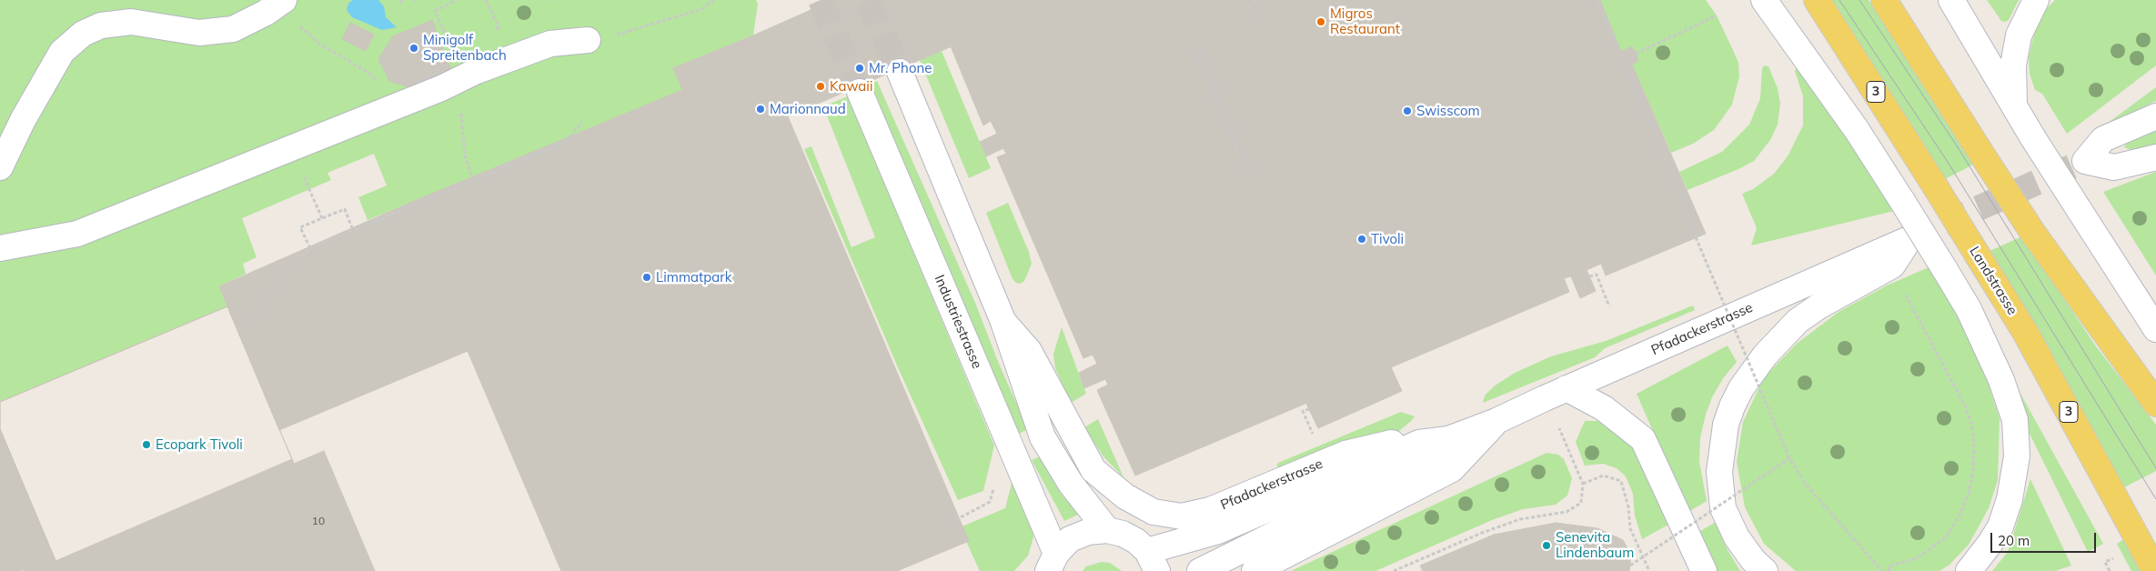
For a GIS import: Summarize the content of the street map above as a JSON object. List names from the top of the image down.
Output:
{
  "streets": {
    "main road": ["3", "Landstrasse"],
    "street": ["Industriestrasse", "Pfadackerstrasse"]
  },
  "places": [
    "Migros Restaurant",
    "Minigolf Spreitenbach",
    "Mr. Phone",
    "Kawaii",
    "Marionnaud",
    "Swisscom",
    "Tivoli",
    "Limmatpark",
    "Ecopark Tivoli",
    "Senevita Lindenbaum"
  ],
  "house_numbers": ["10"],
  "scale_bar": "20 m"
}
